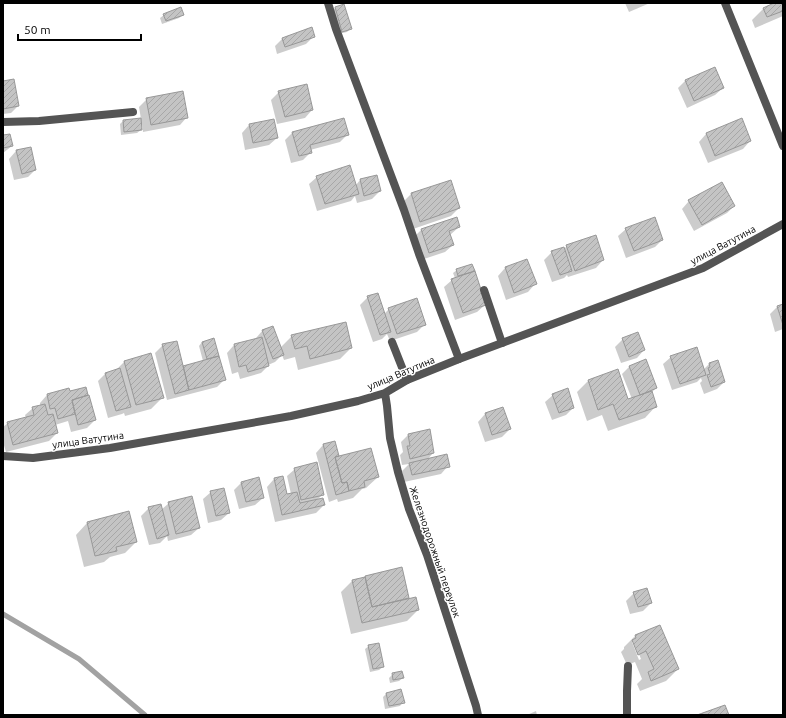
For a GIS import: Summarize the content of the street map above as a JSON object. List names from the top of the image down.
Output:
{
  "streets": {
    "street": ["улица Ватутина", "Железнодорожный переулок"]
  },
  "crossings": [
    ["улица Ватутина", "Железнодорожный переулок"]
  ],
  "scale_bar": "50 m"
}
